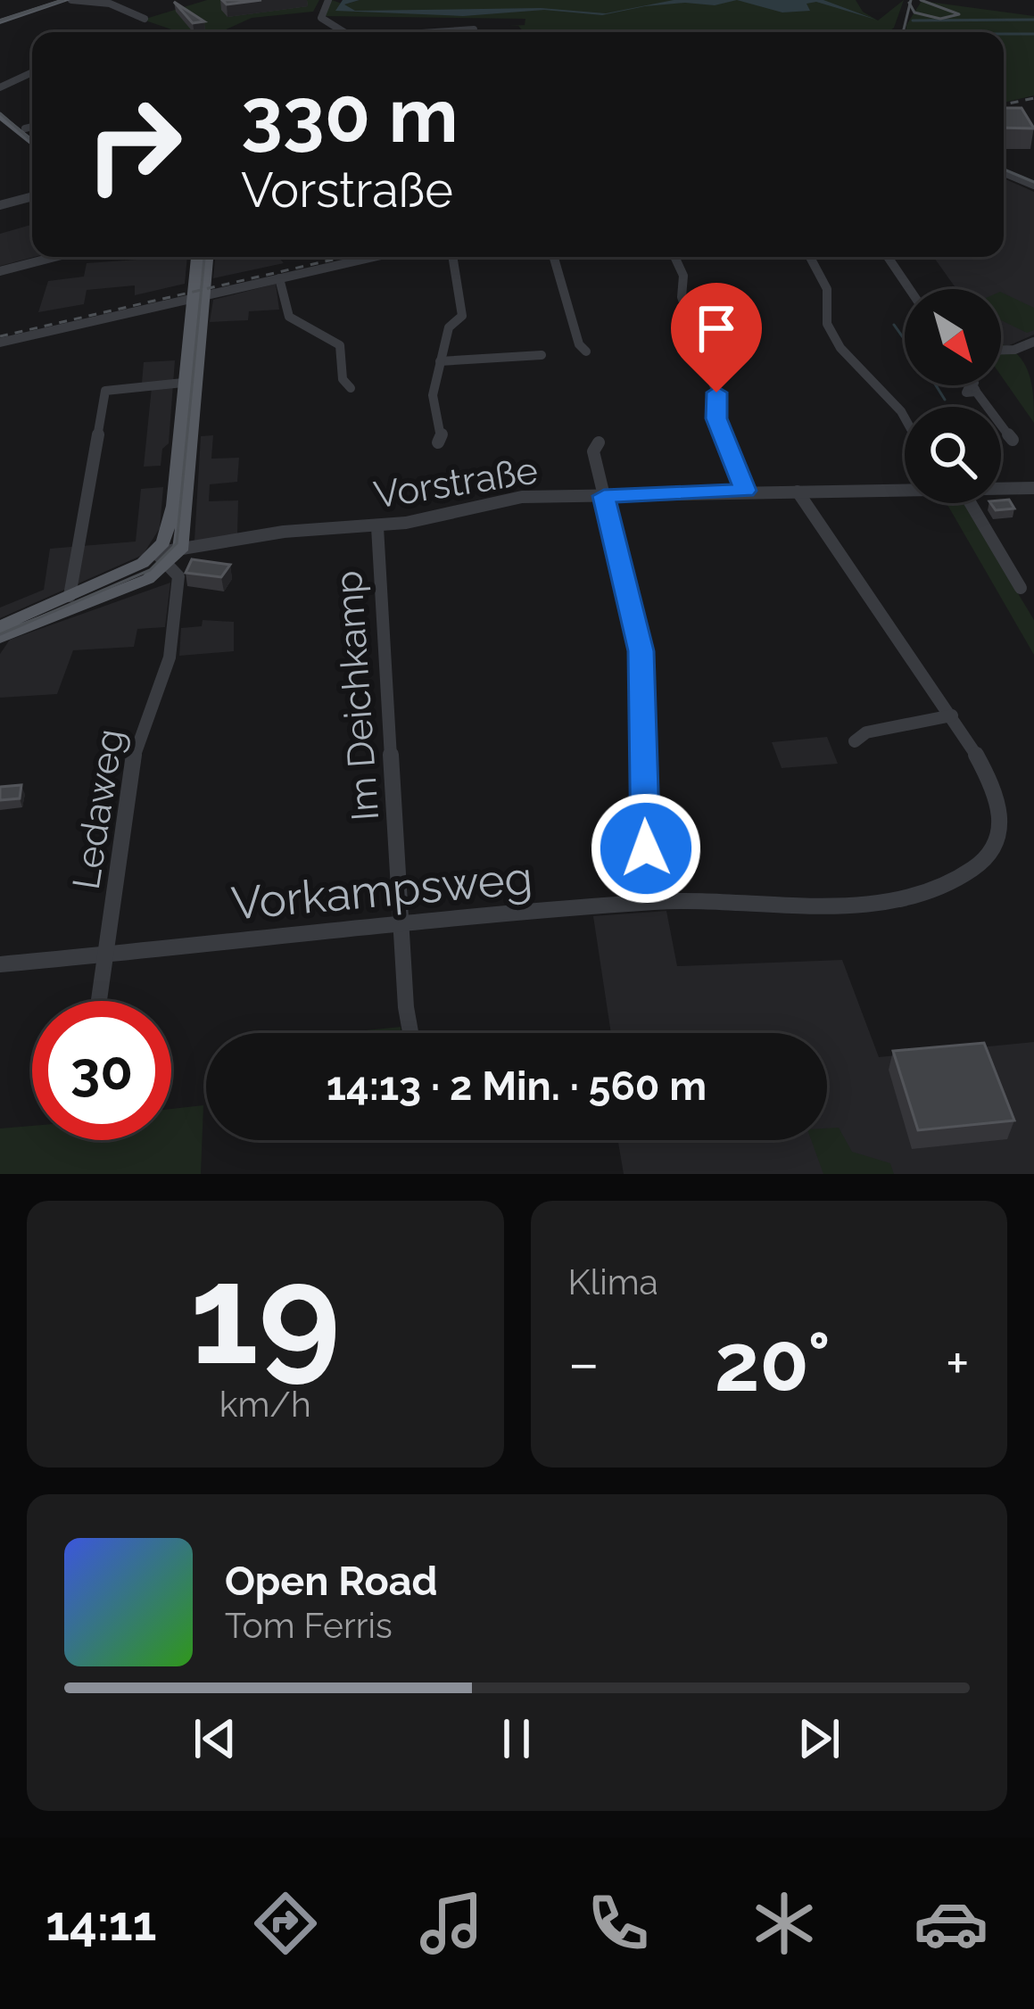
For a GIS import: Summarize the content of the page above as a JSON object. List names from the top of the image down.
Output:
{
  "streets": {
    "street": [
      "Vorstraße",
      "Im Deichkamp",
      "Ledaweg",
      "Vorkampsweg"
    ]
  },
  "crossings": [
    ["Vorstraße", "Im Deichkamp"],
    ["Vorstraße", "Vorkampsweg"],
    ["Im Deichkamp", "Vorkampsweg"],
    ["Ledaweg", "Vorkampsweg"]
  ],
  "north": "bottom right",
  "page": {
    "turn": ["330 m", "Vorstraße"],
    "limit": "30",
    "trip": "14:13 · 2 Min. · 560 m",
    "tile": [
      ["19", "km/h"],
      "Klima"
    ],
    "heat": ["−", "20°", "+"],
    "song": ["Open Road", "Tom Ferris"],
    "tabs": "14:11"
  }
}
